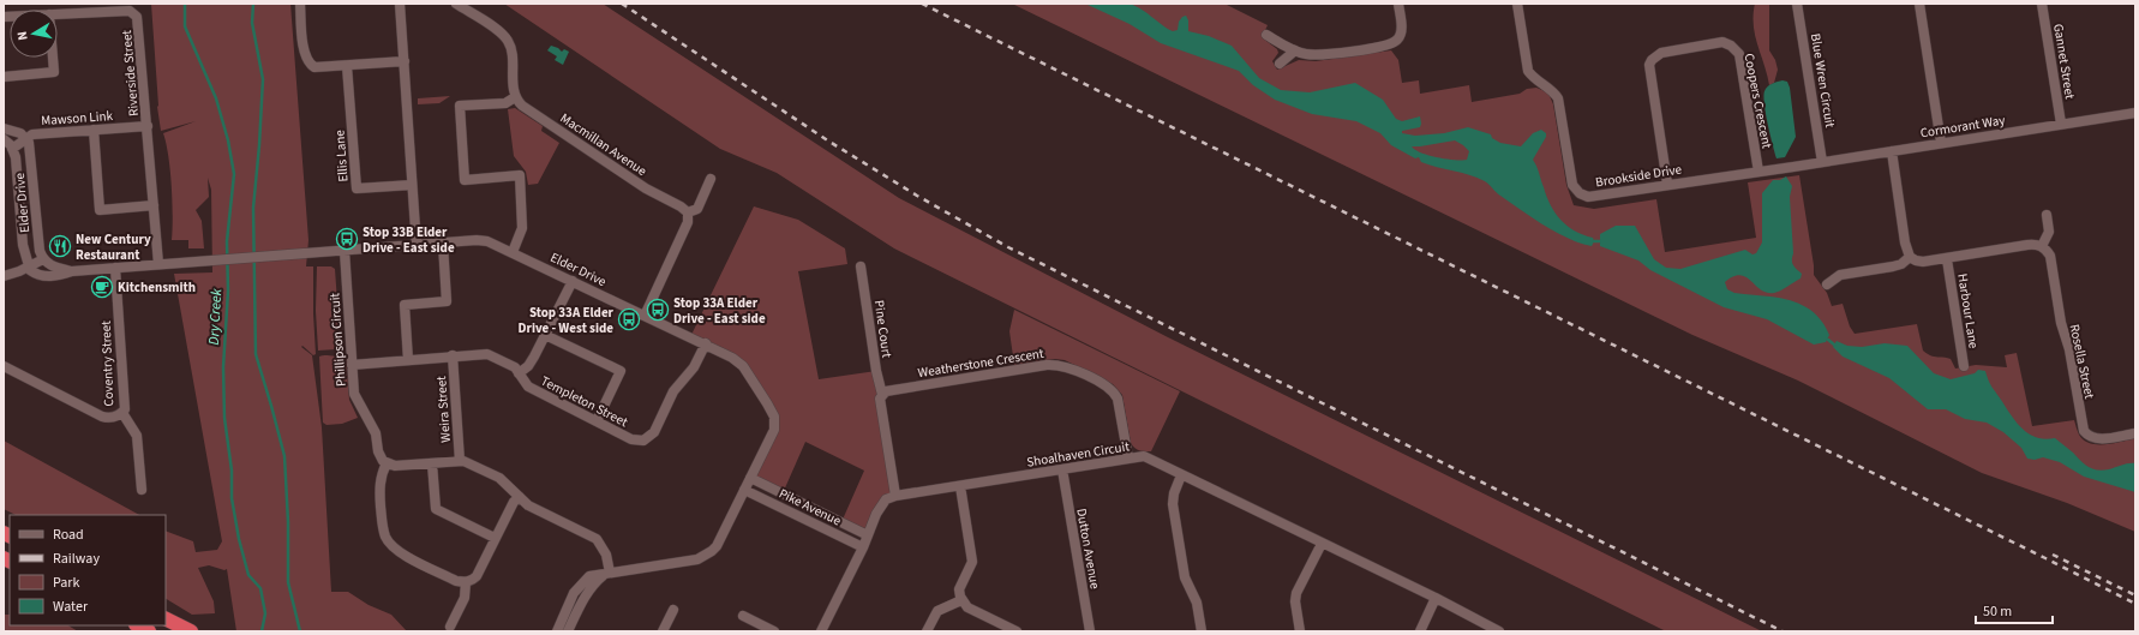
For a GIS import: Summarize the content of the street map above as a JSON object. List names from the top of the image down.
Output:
{
  "streets": {
    "street": [
      "Gannet Street",
      "Riverside Street",
      "Blue Wren Circuit",
      "Coopers Crescent",
      "Mawson Link",
      "Cormorant Way",
      "Macmillan Avenue",
      "Ellis Lane",
      "Brookside Drive",
      "Elder Drive",
      "Harbour Lane",
      "Pine Court",
      "Phillipson Circuit",
      "Rosella Street",
      "Weatherstone Crescent",
      "Coventry Street",
      "Templeton Street",
      "Weira Street",
      "Shoalhaven Circuit",
      "Pike Avenue",
      "Dutton Avenue"
    ]
  },
  "crossings": [
    ["Gannet Street", "Cormorant Way"],
    ["Riverside Street", "Mawson Link"],
    ["Riverside Street", "Elder Drive"],
    ["Blue Wren Circuit", "Cormorant Way"],
    ["Coopers Crescent", "Brookside Drive"],
    ["Mawson Link", "Elder Drive"],
    ["Cormorant Way", "Brookside Drive"],
    ["Elder Drive", "Phillipson Circuit"],
    ["Elder Drive", "Coventry Street"],
    ["Elder Drive", "Templeton Street"],
    ["Elder Drive", "Pike Avenue"],
    ["Pine Court", "Weatherstone Crescent"],
    ["Phillipson Circuit", "Templeton Street"],
    ["Weatherstone Crescent", "Shoalhaven Circuit"],
    ["Templeton Street", "Weira Street"],
    ["Shoalhaven Circuit", "Dutton Avenue"]
  ],
  "water": ["Dry Creek"],
  "places": {
    "bus stop": ["Stop 33B Elder Drive - East side", "Stop 33A Elder Drive - East side", "Stop 33A Elder Drive - West side"],
    "restaurant": ["New Century Restaurant"],
    "cafe": ["Kitchensmith"]
  },
  "legend": [
    "Road",
    "Railway",
    "Park",
    "Water"
  ],
  "scale_bar": "50 m",
  "north": "left"
}
